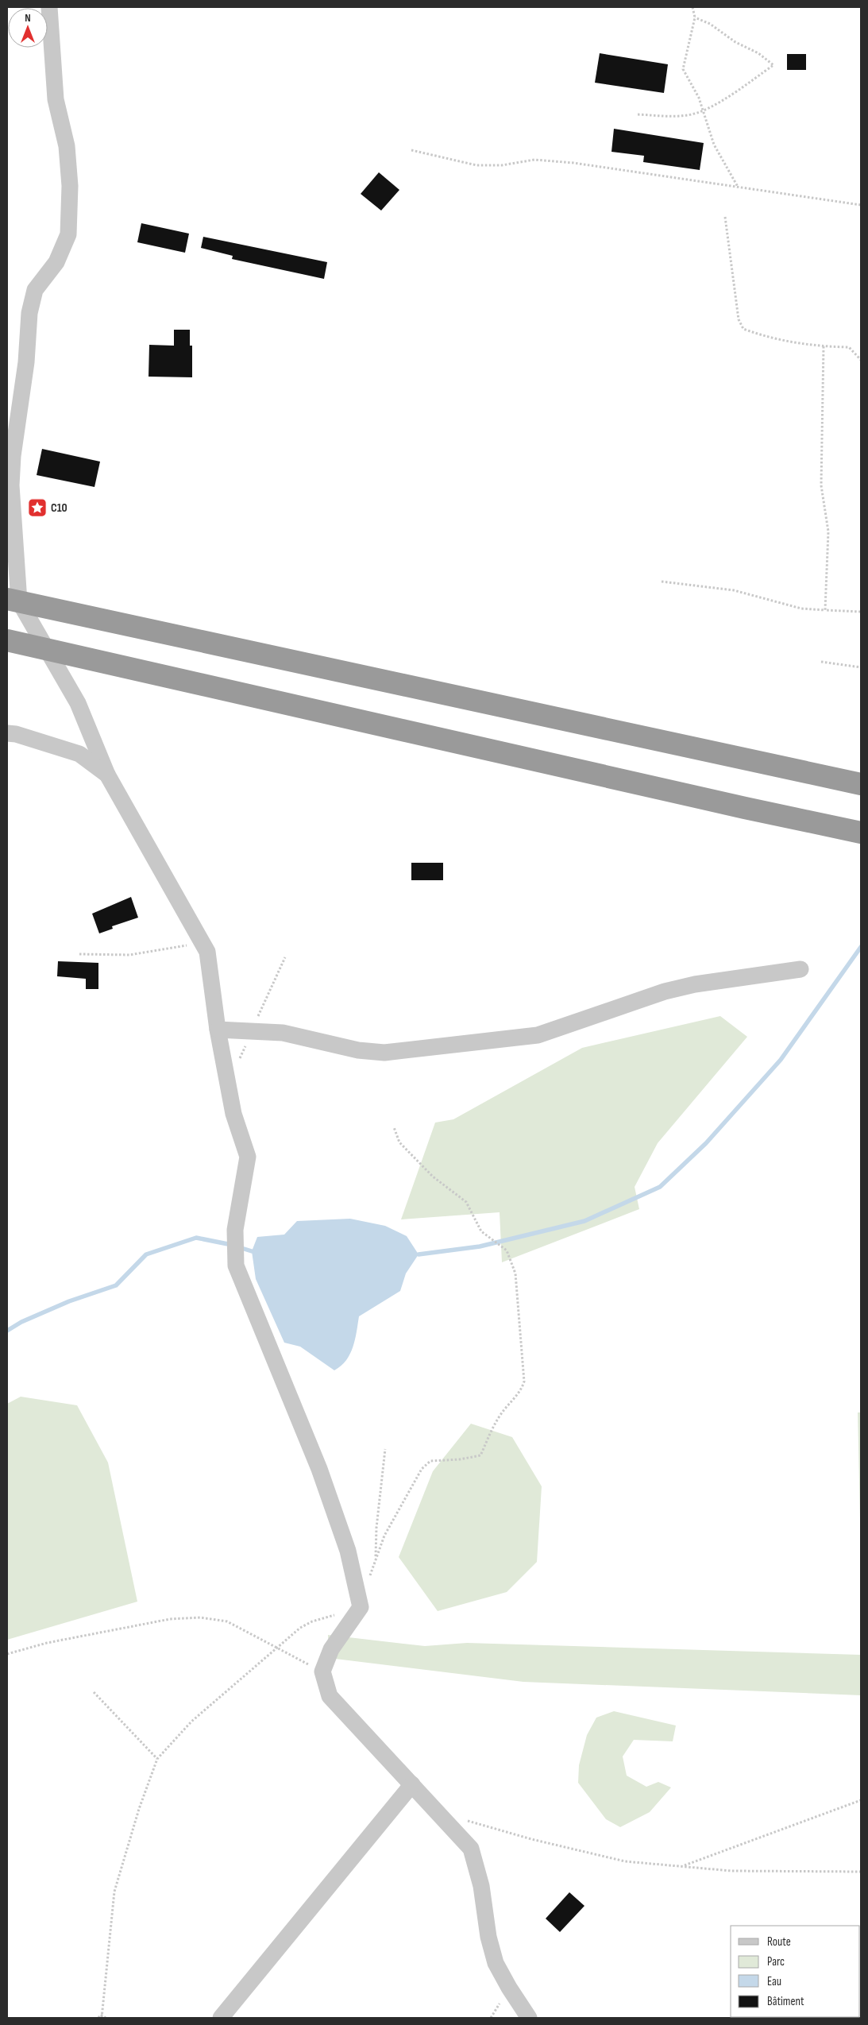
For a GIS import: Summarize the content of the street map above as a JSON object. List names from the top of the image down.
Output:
{
  "places": {
    "place": ["C10"]
  },
  "legend": [
    "Route",
    "Parc",
    "Eau",
    "Bâtiment"
  ],
  "north": "top"
}
